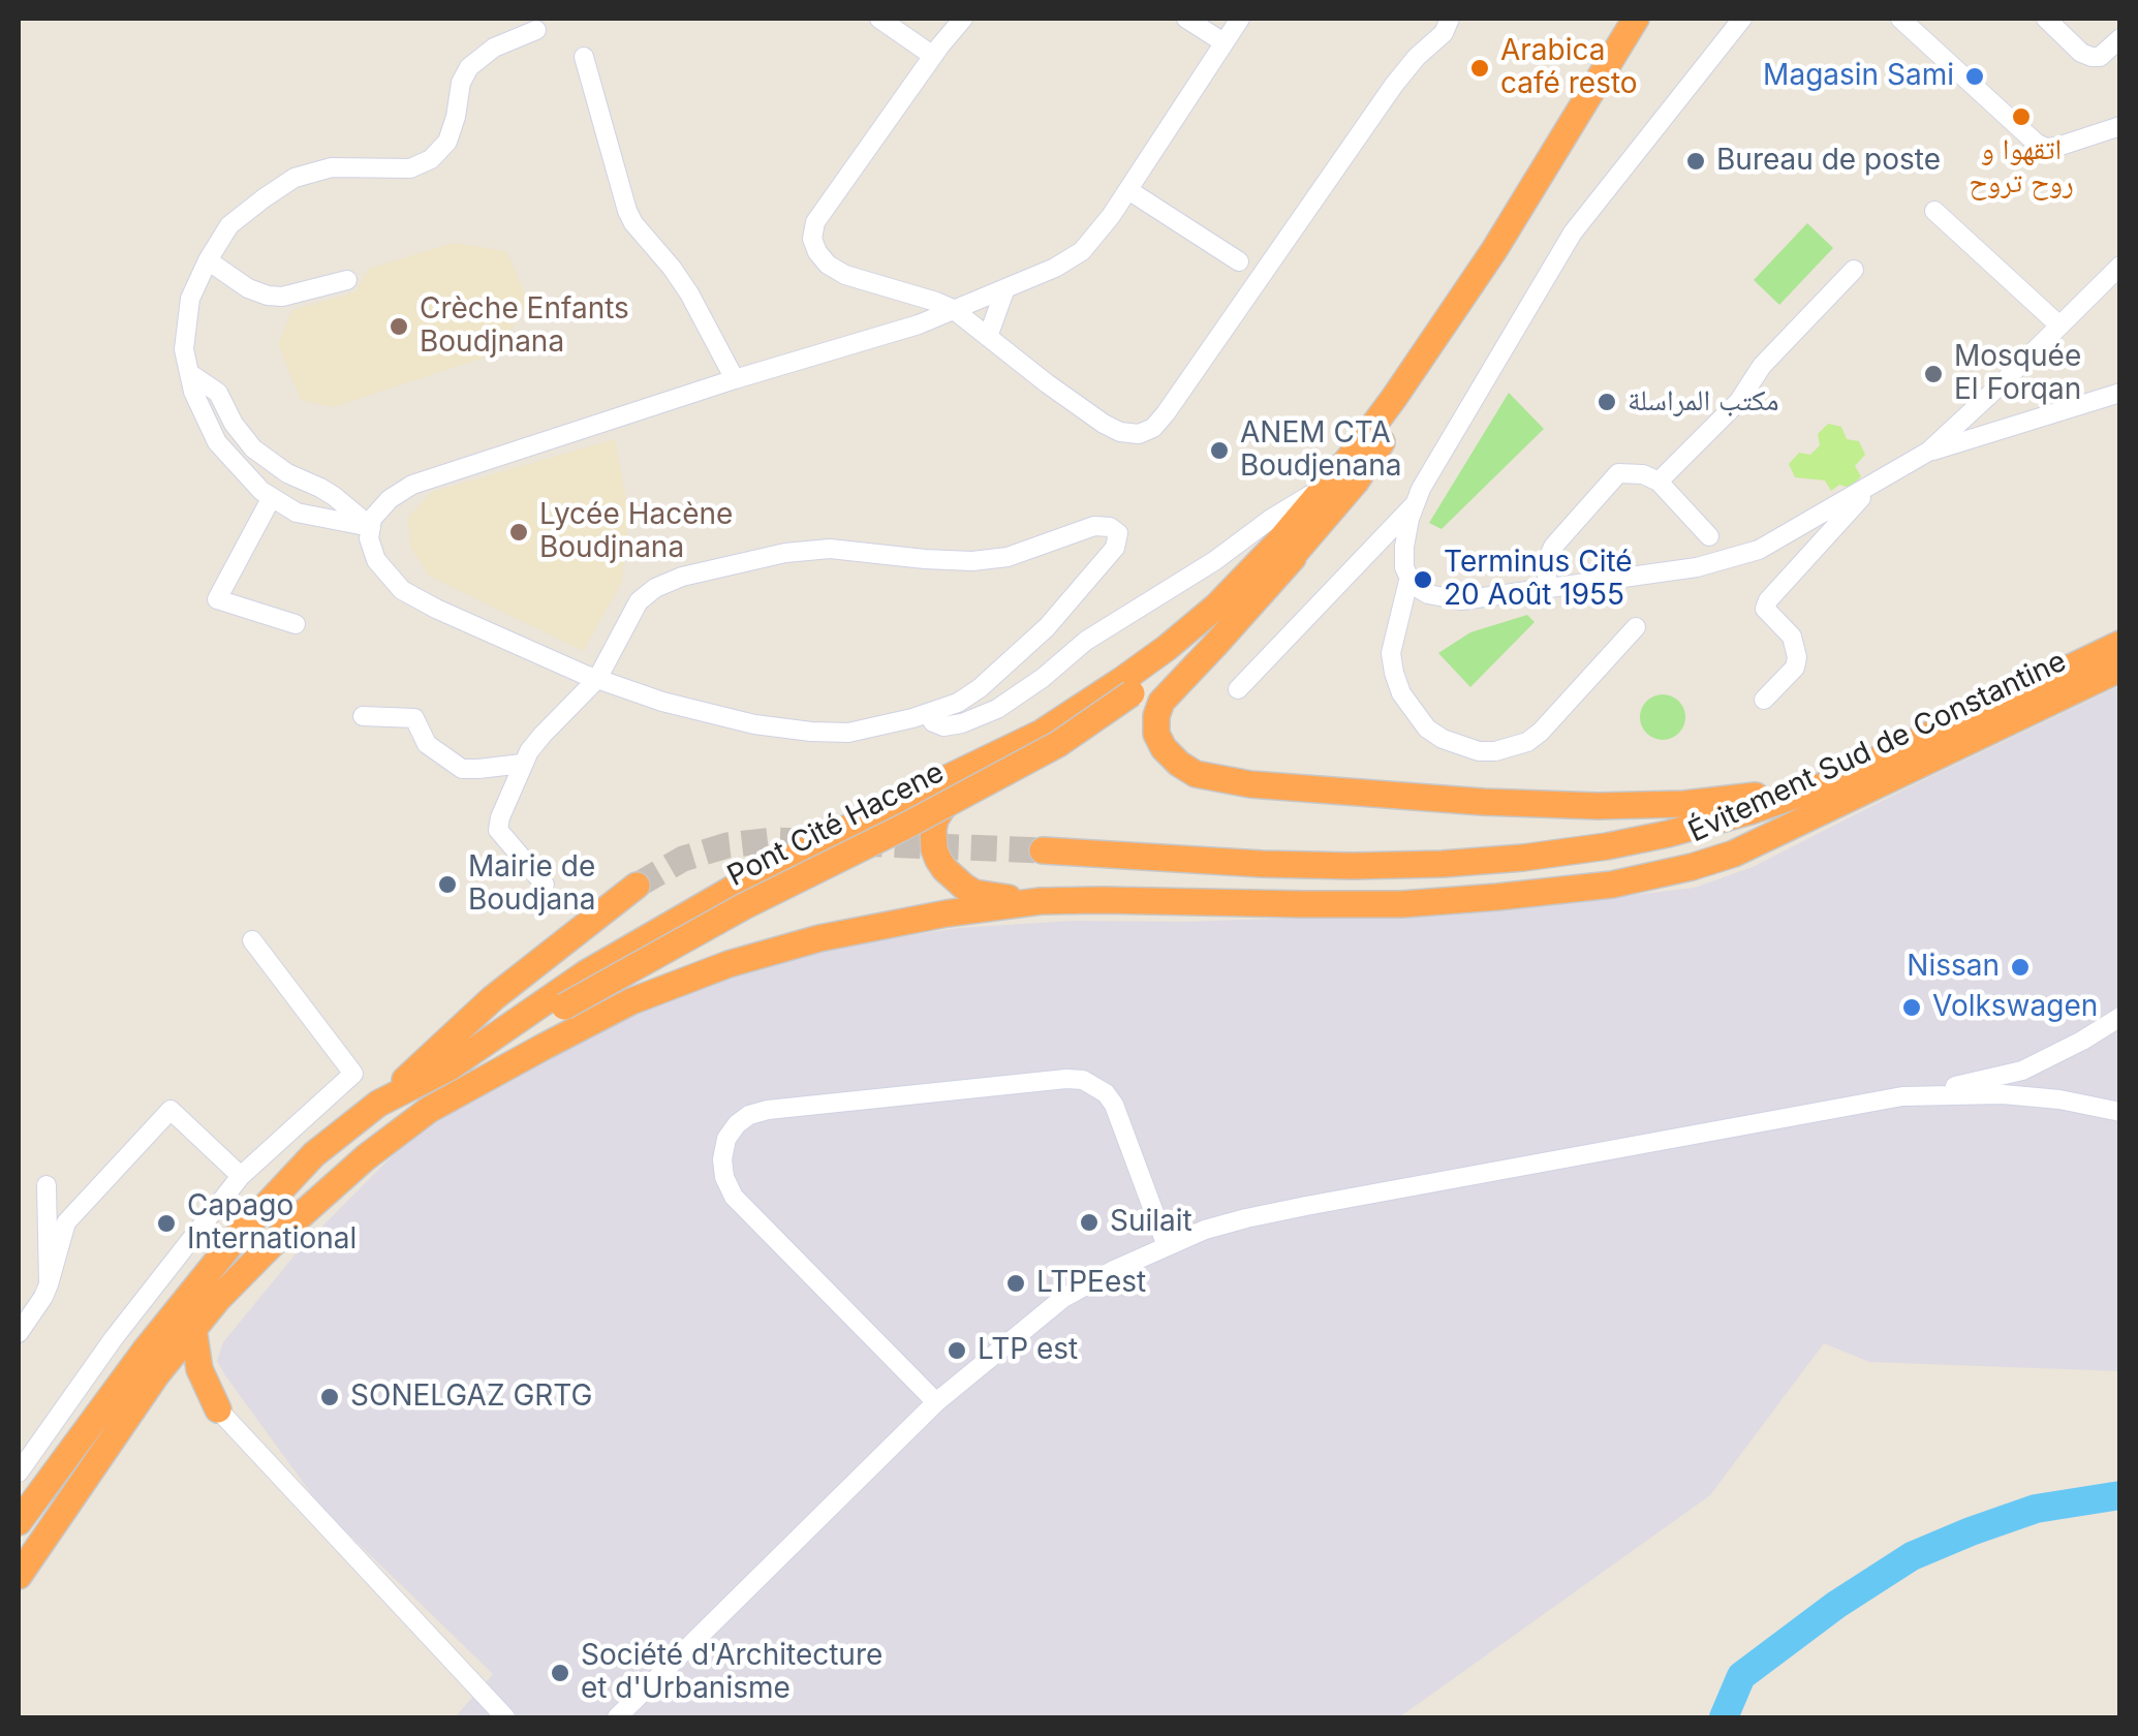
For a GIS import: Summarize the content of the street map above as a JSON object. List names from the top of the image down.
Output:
{
  "streets": {
    "highway": ["Évitement Sud de Constantine", "Pont Cité Hacene"]
  },
  "places": [
    "Arabica café resto",
    "Magasin Sami",
    "اتقهوا و روح تروح",
    "Bureau de poste",
    "Crèche Enfants Boudjnana",
    "Mosquée El Forqan",
    "مكتب المراسلة",
    "ANEM CTA Boudjenana",
    "Lycée Hacène Boudjnana",
    "Terminus Cité 20 Août 1955",
    "Mairie de Boudjana",
    "Nissan",
    "Volkswagen",
    "Suilait",
    "Capago International",
    "LTPEest",
    "LTP est",
    "SONELGAZ GRTG",
    "Société d'Architecture et d'Urbanisme"
  ]
}
